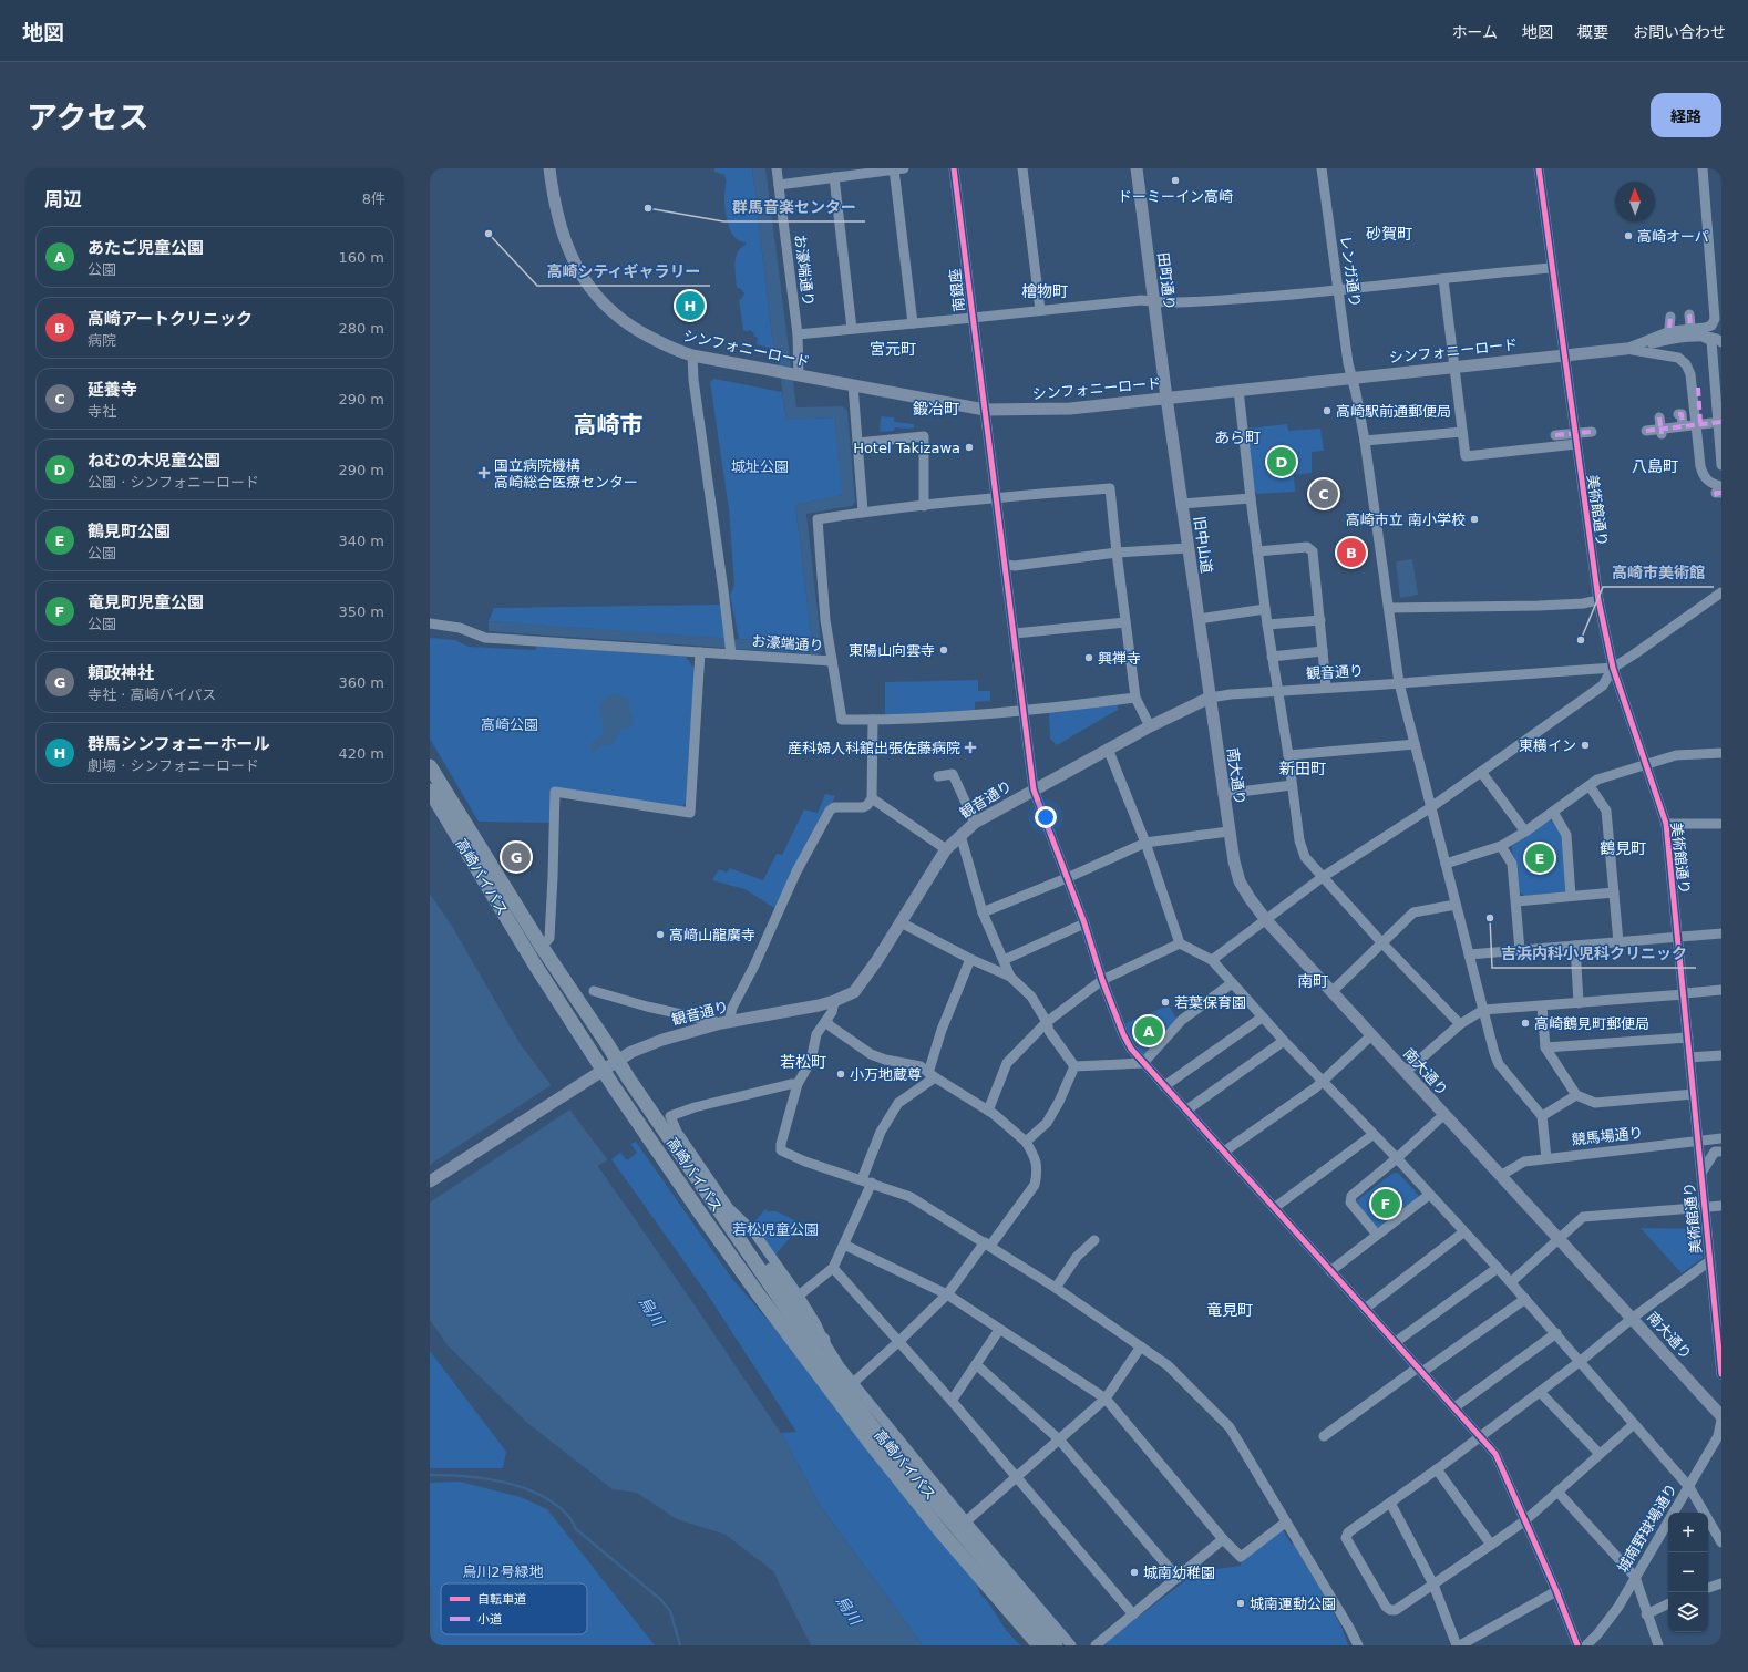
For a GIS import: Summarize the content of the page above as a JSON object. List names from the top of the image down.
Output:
{
  "streets": {
    "highway": ["高崎バイパス"],
    "main road": [
      "田町通り",
      "シンフォニーロード",
      "旧中山道",
      "観音通り",
      "南大通り"
    ],
    "street": [
      "お濠端通り",
      "レンガ通り",
      "南銀座",
      "美術館通り",
      "競馬場通り",
      "城南野球場通り"
    ]
  },
  "crossings": [
    ["お濠端通り", "シンフォニーロード"],
    ["レンガ通り", "シンフォニーロード"],
    ["レンガ通り", "観音通り"],
    ["田町通り", "シンフォニーロード"],
    ["田町通り", "旧中山道"],
    ["南銀座", "シンフォニーロード"],
    ["南銀座", "観音通り"],
    ["シンフォニーロード", "美術館通り"],
    ["シンフォニーロード", "旧中山道"],
    ["美術館通り", "観音通り"],
    ["美術館通り", "競馬場通り"],
    ["旧中山道", "観音通り"],
    ["旧中山道", "南大通り"],
    ["観音通り", "南大通り"],
    ["観音通り", "高崎バイパス"],
    ["南大通り", "競馬場通り"]
  ],
  "districts": [
    "砂賀町",
    "檜物町",
    "宮元町",
    "鍛冶町",
    "高崎市",
    "あら町",
    "八島町",
    "新田町",
    "鶴見町",
    "南町",
    "若松町",
    "竜見町"
  ],
  "water": ["烏川"],
  "parks": [
    "城址公園",
    "高崎公園",
    "若松児童公園",
    "烏川2号緑地"
  ],
  "places": {
    "other": [
      "ドーミーイン高崎",
      "群馬音楽センター",
      "高崎シティギャラリー",
      "高崎オーパ",
      "高崎駅前通郵便局",
      "Hotel Takizawa",
      "高崎市立 南小学校",
      "高崎市美術館",
      "東陽山向雲寺",
      "興禅寺",
      "東横イン",
      "吉浜内科小児科クリニック",
      "高﨑山龍廣寺",
      "若葉保育園",
      "高崎鶴見町郵便局",
      "小万地蔵尊",
      "城南幼稚園",
      "城南運動公園"
    ],
    "health": ["国立病院機構 高崎総合医療センター", "産科婦人科舘出張佐藤病院"]
  },
  "legend": ["自転車道", "小道"],
  "north": "top",
  "page": {
    "header": "地図",
    "nav": [
      "ホーム",
      "地図",
      "概要",
      "お問い合わせ"
    ],
    "title": "アクセス",
    "buttons": "経路",
    "heading": ["周辺", "8件"],
    "list": [
      {
        "mark": "A",
        "name": "あたご児童公園",
        "note": "公園",
        "value": "160 m"
      },
      {
        "mark": "B",
        "name": "高崎アートクリニック",
        "note": "病院",
        "value": "280 m"
      },
      {
        "mark": "C",
        "name": "延養寺",
        "note": "寺社",
        "value": "290 m"
      },
      {
        "mark": "D",
        "name": "ねむの木児童公園",
        "note": "公園 · シンフォニーロード",
        "value": "290 m"
      },
      {
        "mark": "E",
        "name": "鶴見町公園",
        "note": "公園",
        "value": "340 m"
      },
      {
        "mark": "F",
        "name": "竜見町児童公園",
        "note": "公園",
        "value": "350 m"
      },
      {
        "mark": "G",
        "name": "頼政神社",
        "note": "寺社 · 高崎バイパス",
        "value": "360 m"
      },
      {
        "mark": "H",
        "name": "群馬シンフォニーホール",
        "note": "劇場 · シンフォニーロード",
        "value": "420 m"
      }
    ],
    "pins": [
      "H",
      "D",
      "C",
      "B",
      "G",
      "E",
      "A",
      "F"
    ],
    "map_buttons": ["+", "−"]
  }
}
